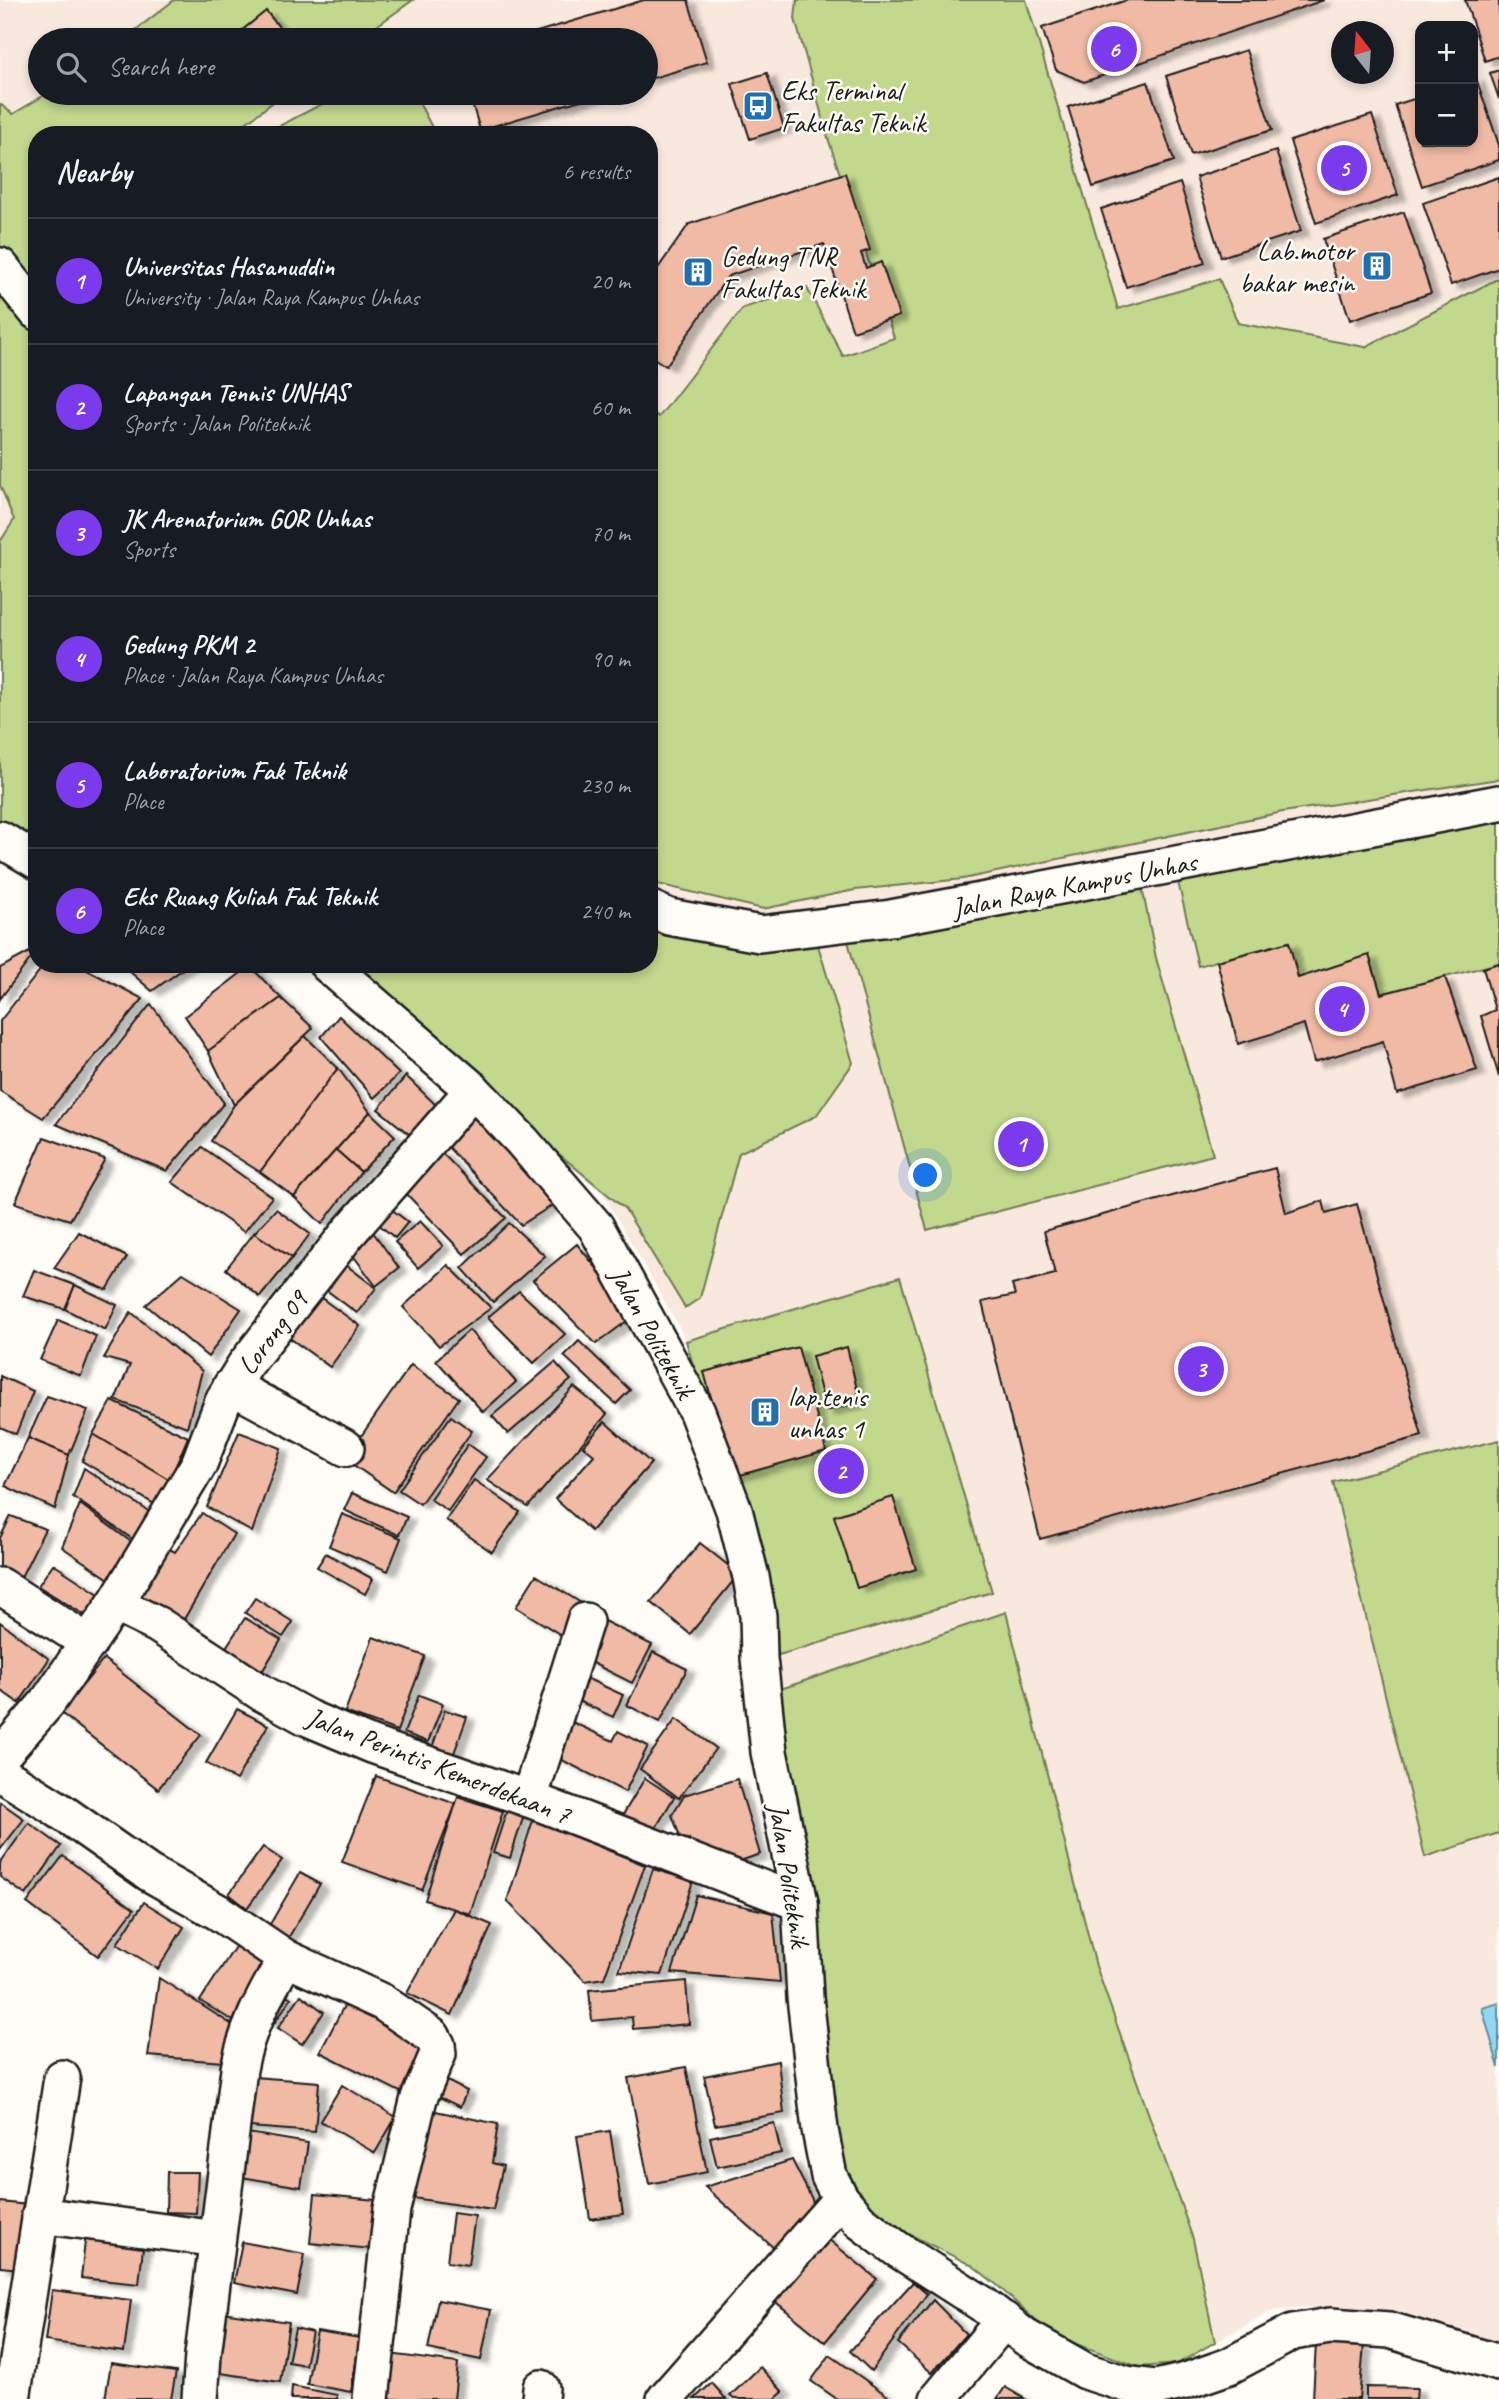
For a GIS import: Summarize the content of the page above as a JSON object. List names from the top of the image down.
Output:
{
  "streets": {
    "street": [
      "Jalan Raya Kampus Unhas",
      "Lorong 09",
      "Jalan Politeknik",
      "Jalan Perintis Kemerdekaan 7"
    ]
  },
  "crossings": [
    ["Lorong 09", "Jalan Politeknik"],
    ["Lorong 09", "Jalan Perintis Kemerdekaan 7"],
    ["Jalan Politeknik", "Jalan Perintis Kemerdekaan 7"]
  ],
  "places": {
    "bus stop": ["Eks Terminal Fakultas Teknik"],
    "building": ["Lab.motor bakar mesin", "Gedung TNR Fakultas Teknik", "lap.tenis unhas 1"]
  },
  "north": "top",
  "page": {
    "map_buttons": ["+", "−"],
    "pins": [
      "6",
      "5",
      "4",
      "1",
      "3",
      "2"
    ],
    "search": "Search here",
    "heading": ["Nearby", "6 results"],
    "list": [
      {
        "mark": "1",
        "name": "Universitas Hasanuddin",
        "note": "University · Jalan Raya Kampus Unhas",
        "value": "20 m"
      },
      {
        "mark": "2",
        "name": "Lapangan Tennis UNHAS",
        "note": "Sports · Jalan Politeknik",
        "value": "60 m"
      },
      {
        "mark": "3",
        "name": "JK Arenatorium GOR Unhas",
        "note": "Sports",
        "value": "70 m"
      },
      {
        "mark": "4",
        "name": "Gedung PKM 2",
        "note": "Place · Jalan Raya Kampus Unhas",
        "value": "90 m"
      },
      {
        "mark": "5",
        "name": "Laboratorium Fak Teknik",
        "note": "Place",
        "value": "230 m"
      },
      {
        "mark": "6",
        "name": "Eks Ruang Kuliah Fak Teknik",
        "note": "Place",
        "value": "240 m"
      }
    ]
  }
}
